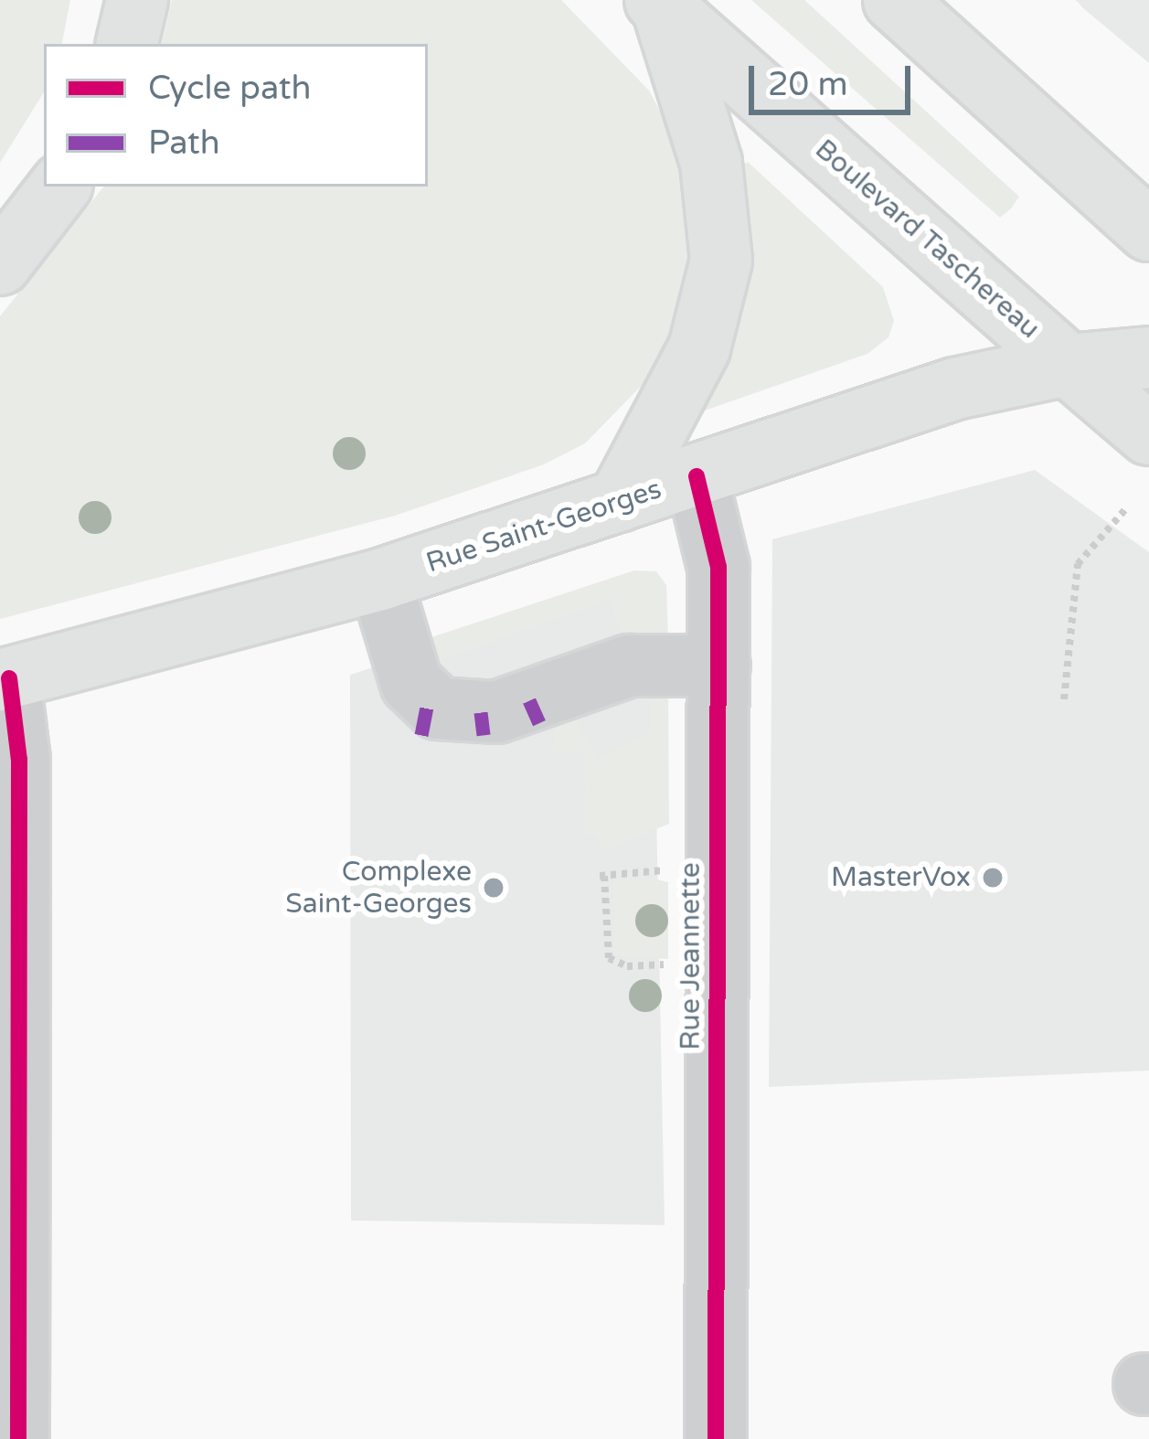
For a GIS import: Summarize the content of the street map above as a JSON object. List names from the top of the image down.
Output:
{
  "streets": {
    "main road": ["Boulevard Taschereau", "Rue Saint-Georges"],
    "street": ["Rue Jeannette"]
  },
  "crossings": [
    ["Boulevard Taschereau", "Rue Saint-Georges"],
    ["Rue Saint-Georges", "Rue Jeannette"]
  ],
  "places": ["MasterVox", "Complexe Saint-Georges"],
  "legend": ["Cycle path", "Path"],
  "scale_bar": "20 m"
}
